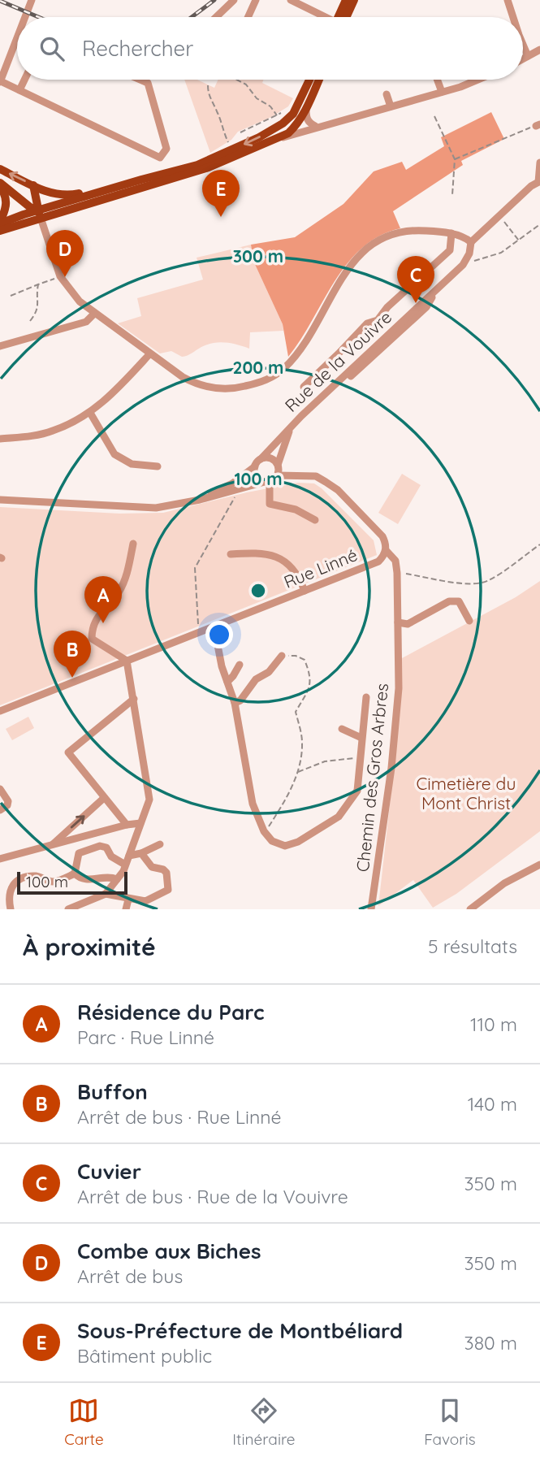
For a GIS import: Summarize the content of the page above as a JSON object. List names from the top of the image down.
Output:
{
  "streets": {
    "street": ["Rue de la Vouivre", "Rue Linné", "Chemin des Gros Arbres"]
  },
  "crossings": [
    ["Rue Linné", "Chemin des Gros Arbres"]
  ],
  "parks": ["Cimetière du Mont Christ"],
  "scale_bar": "100 m",
  "page": {
    "search": "Rechercher",
    "pins": [
      "E",
      "D",
      "C",
      "A",
      "B"
    ],
    "scale": "100 m",
    "heading": ["À proximité", "5 résultats"],
    "list": [
      {
        "mark": "A",
        "name": "Résidence du Parc",
        "note": "Parc · Rue Linné",
        "value": "110 m"
      },
      {
        "mark": "B",
        "name": "Buffon",
        "note": "Arrêt de bus · Rue Linné",
        "value": "140 m"
      },
      {
        "mark": "C",
        "name": "Cuvier",
        "note": "Arrêt de bus · Rue de la Vouivre",
        "value": "350 m"
      },
      {
        "mark": "D",
        "name": "Combe aux Biches",
        "note": "Arrêt de bus",
        "value": "350 m"
      },
      {
        "mark": "E",
        "name": "Sous-Préfecture de Montbéliard",
        "note": "Bâtiment public",
        "value": "380 m"
      }
    ],
    "nav": ["Carte", "Itinéraire", "Favoris"]
  },
  "rings": ["300 m", "200 m", "100 m"]
}
